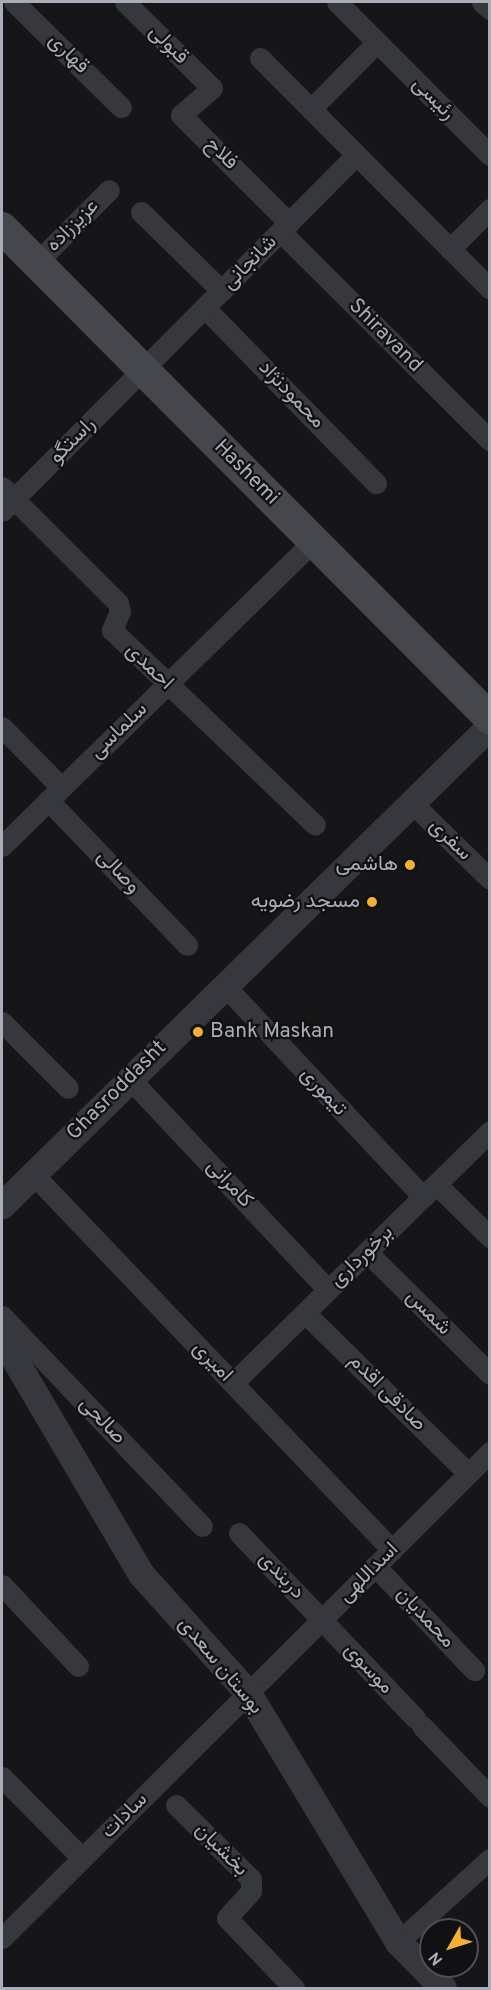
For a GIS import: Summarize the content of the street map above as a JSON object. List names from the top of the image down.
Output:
{
  "streets": {
    "main road": ["Hashemi"],
    "street": [
      "قبولی",
      "قهاری",
      "رئیسی",
      "فلاح",
      "عزیززاده",
      "شانجانی",
      "Shiravand",
      "محمودنژاد",
      "راستگو",
      "احمدی",
      "سلماسی",
      "سفری",
      "وصالی",
      "Ghasroddasht",
      "تیموری",
      "کامرانی",
      "برخورداری",
      "شمس",
      "امیری",
      "صادقی اقدم",
      "صالحی",
      "اسداللهی",
      "دربندی",
      "محمدیان",
      "بوستان سعدی",
      "موسوی",
      "سادات",
      "بخشیان"
    ]
  },
  "crossings": [
    ["قبولی", "فلاح"],
    ["فلاح", "شانجانی"],
    ["فلاح", "Shiravand"],
    ["عزیززاده", "Hashemi"],
    ["شانجانی", "Shiravand"],
    ["شانجانی", "محمودنژاد"],
    ["شانجانی", "راستگو"],
    ["شانجانی", "Hashemi"],
    ["راستگو", "Hashemi"],
    ["راستگو", "احمدی"],
    ["Hashemi", "سلماسی"],
    ["احمدی", "سلماسی"],
    ["سلماسی", "وصالی"],
    ["سفری", "Ghasroddasht"],
    ["Ghasroddasht", "تیموری"],
    ["Ghasroddasht", "کامرانی"],
    ["Ghasroddasht", "امیری"],
    ["تیموری", "برخورداری"],
    ["کامرانی", "برخورداری"],
    ["برخورداری", "شمس"],
    ["برخورداری", "امیری"],
    ["برخورداری", "صادقی اقدم"],
    ["امیری", "اسداللهی"],
    ["صادقی اقدم", "اسداللهی"],
    ["اسداللهی", "دربندی"],
    ["اسداللهی", "محمدیان"],
    ["اسداللهی", "بوستان سعدی"],
    ["اسداللهی", "موسوی"],
    ["اسداللهی", "سادات"],
    ["دربندی", "موسوی"],
    ["بوستان سعدی", "سادات"]
  ],
  "places": ["هاشمی", "مسجد رضویه", "Bank Maskan"],
  "north": "bottom left"
}
